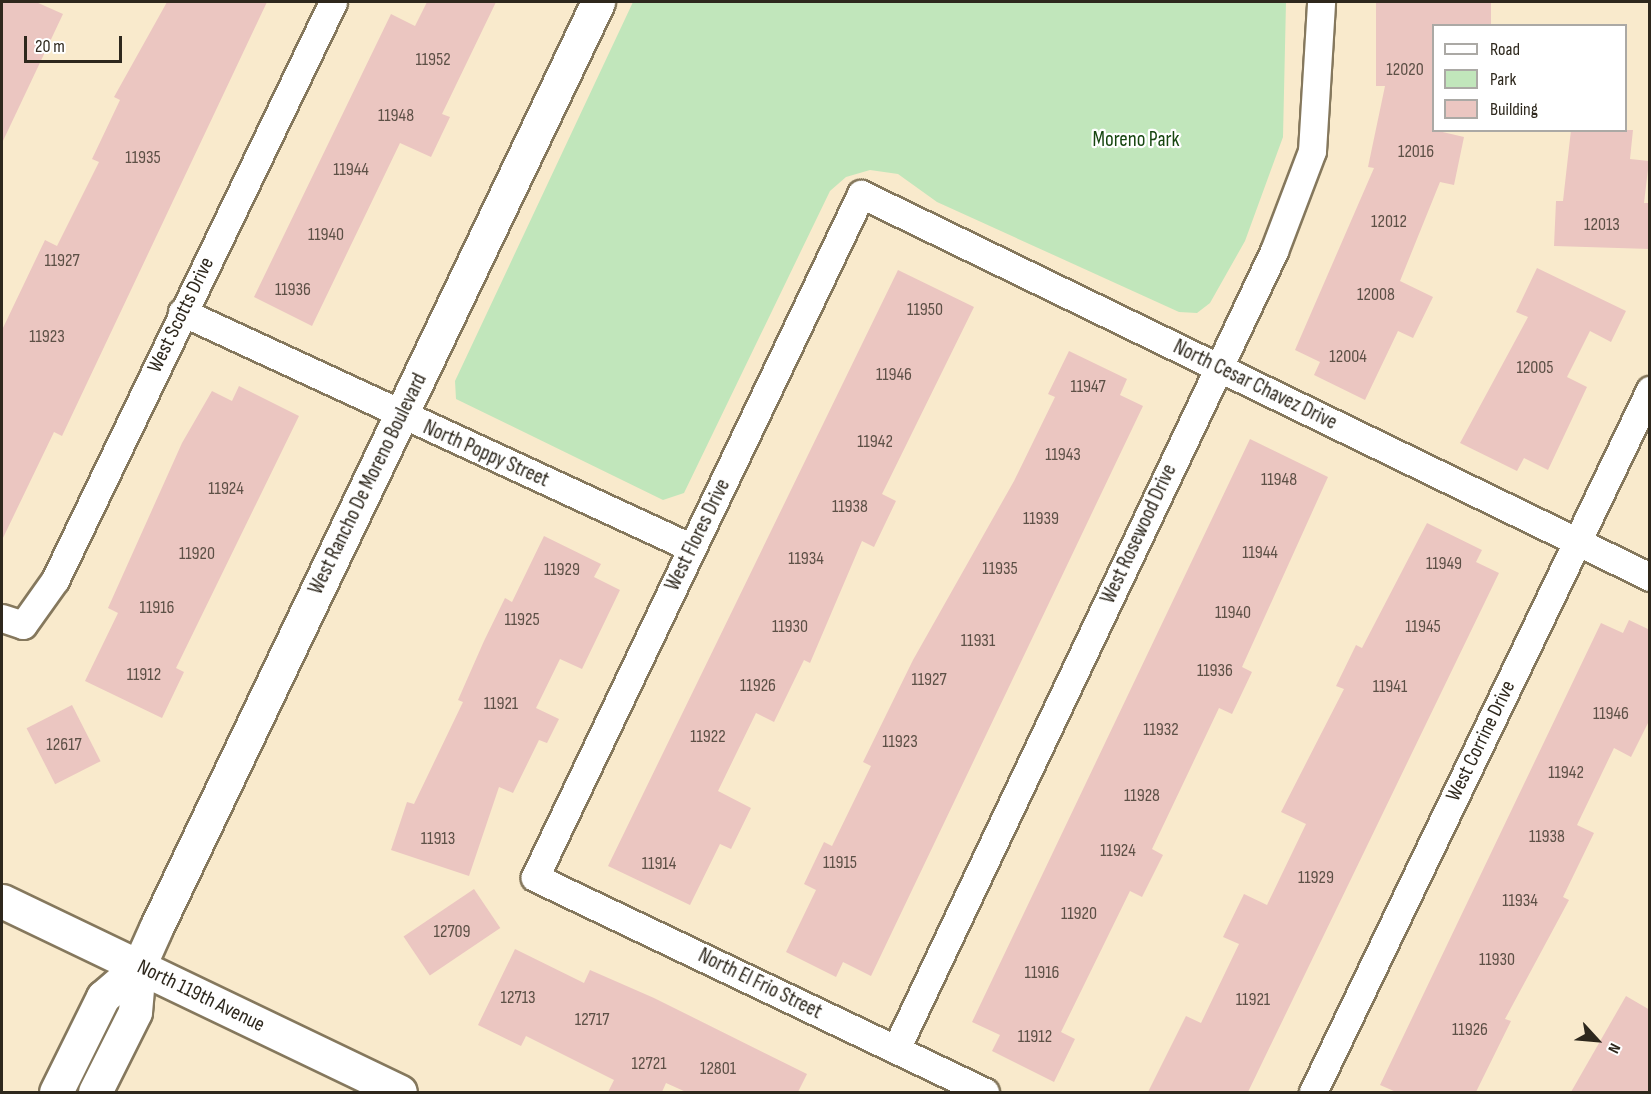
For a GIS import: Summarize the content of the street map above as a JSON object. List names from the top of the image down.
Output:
{
  "streets": {
    "street": [
      "West Scotts Drive",
      "North Cesar Chavez Drive",
      "North Poppy Street",
      "West Rancho De Moreno Boulevard",
      "West Rosewood Drive",
      "West Flores Drive",
      "West Corrine Drive",
      "North El Frio Street",
      "North 119th Avenue"
    ]
  },
  "crossings": [
    ["West Scotts Drive", "North Poppy Street"],
    ["North Cesar Chavez Drive", "West Rosewood Drive"],
    ["North Cesar Chavez Drive", "West Flores Drive"],
    ["North Cesar Chavez Drive", "West Corrine Drive"],
    ["North Poppy Street", "West Rancho De Moreno Boulevard"],
    ["North Poppy Street", "West Flores Drive"],
    ["West Rancho De Moreno Boulevard", "North 119th Avenue"],
    ["West Rosewood Drive", "North El Frio Street"],
    ["West Flores Drive", "North El Frio Street"]
  ],
  "parks": ["Moreno Park"],
  "house_numbers": [
    "11952",
    "12020",
    "11948",
    "12016",
    "11935",
    "11944",
    "12012",
    "12013",
    "11940",
    "11927",
    "11936",
    "12008",
    "11950",
    "11923",
    "12004",
    "12005",
    "11946",
    "11947",
    "11942",
    "11943",
    "11948",
    "11924",
    "11938",
    "11939",
    "11944",
    "11920",
    "11934",
    "11949",
    "11935",
    "11929",
    "11916",
    "11940",
    "11925",
    "11930",
    "11945",
    "11931",
    "11936",
    "11912",
    "11927",
    "11926",
    "11941",
    "11921",
    "11946",
    "11932",
    "11922",
    "11923",
    "12617",
    "11942",
    "11928",
    "11938",
    "11913",
    "11924",
    "11915",
    "11914",
    "11929",
    "11934",
    "11920",
    "12709",
    "11930",
    "11916",
    "12713",
    "11921",
    "12717",
    "11926",
    "11912",
    "12721",
    "12801"
  ],
  "legend": ["Road", "Park", "Building"],
  "scale_bar": "20 m",
  "north": "bottom right"
}
